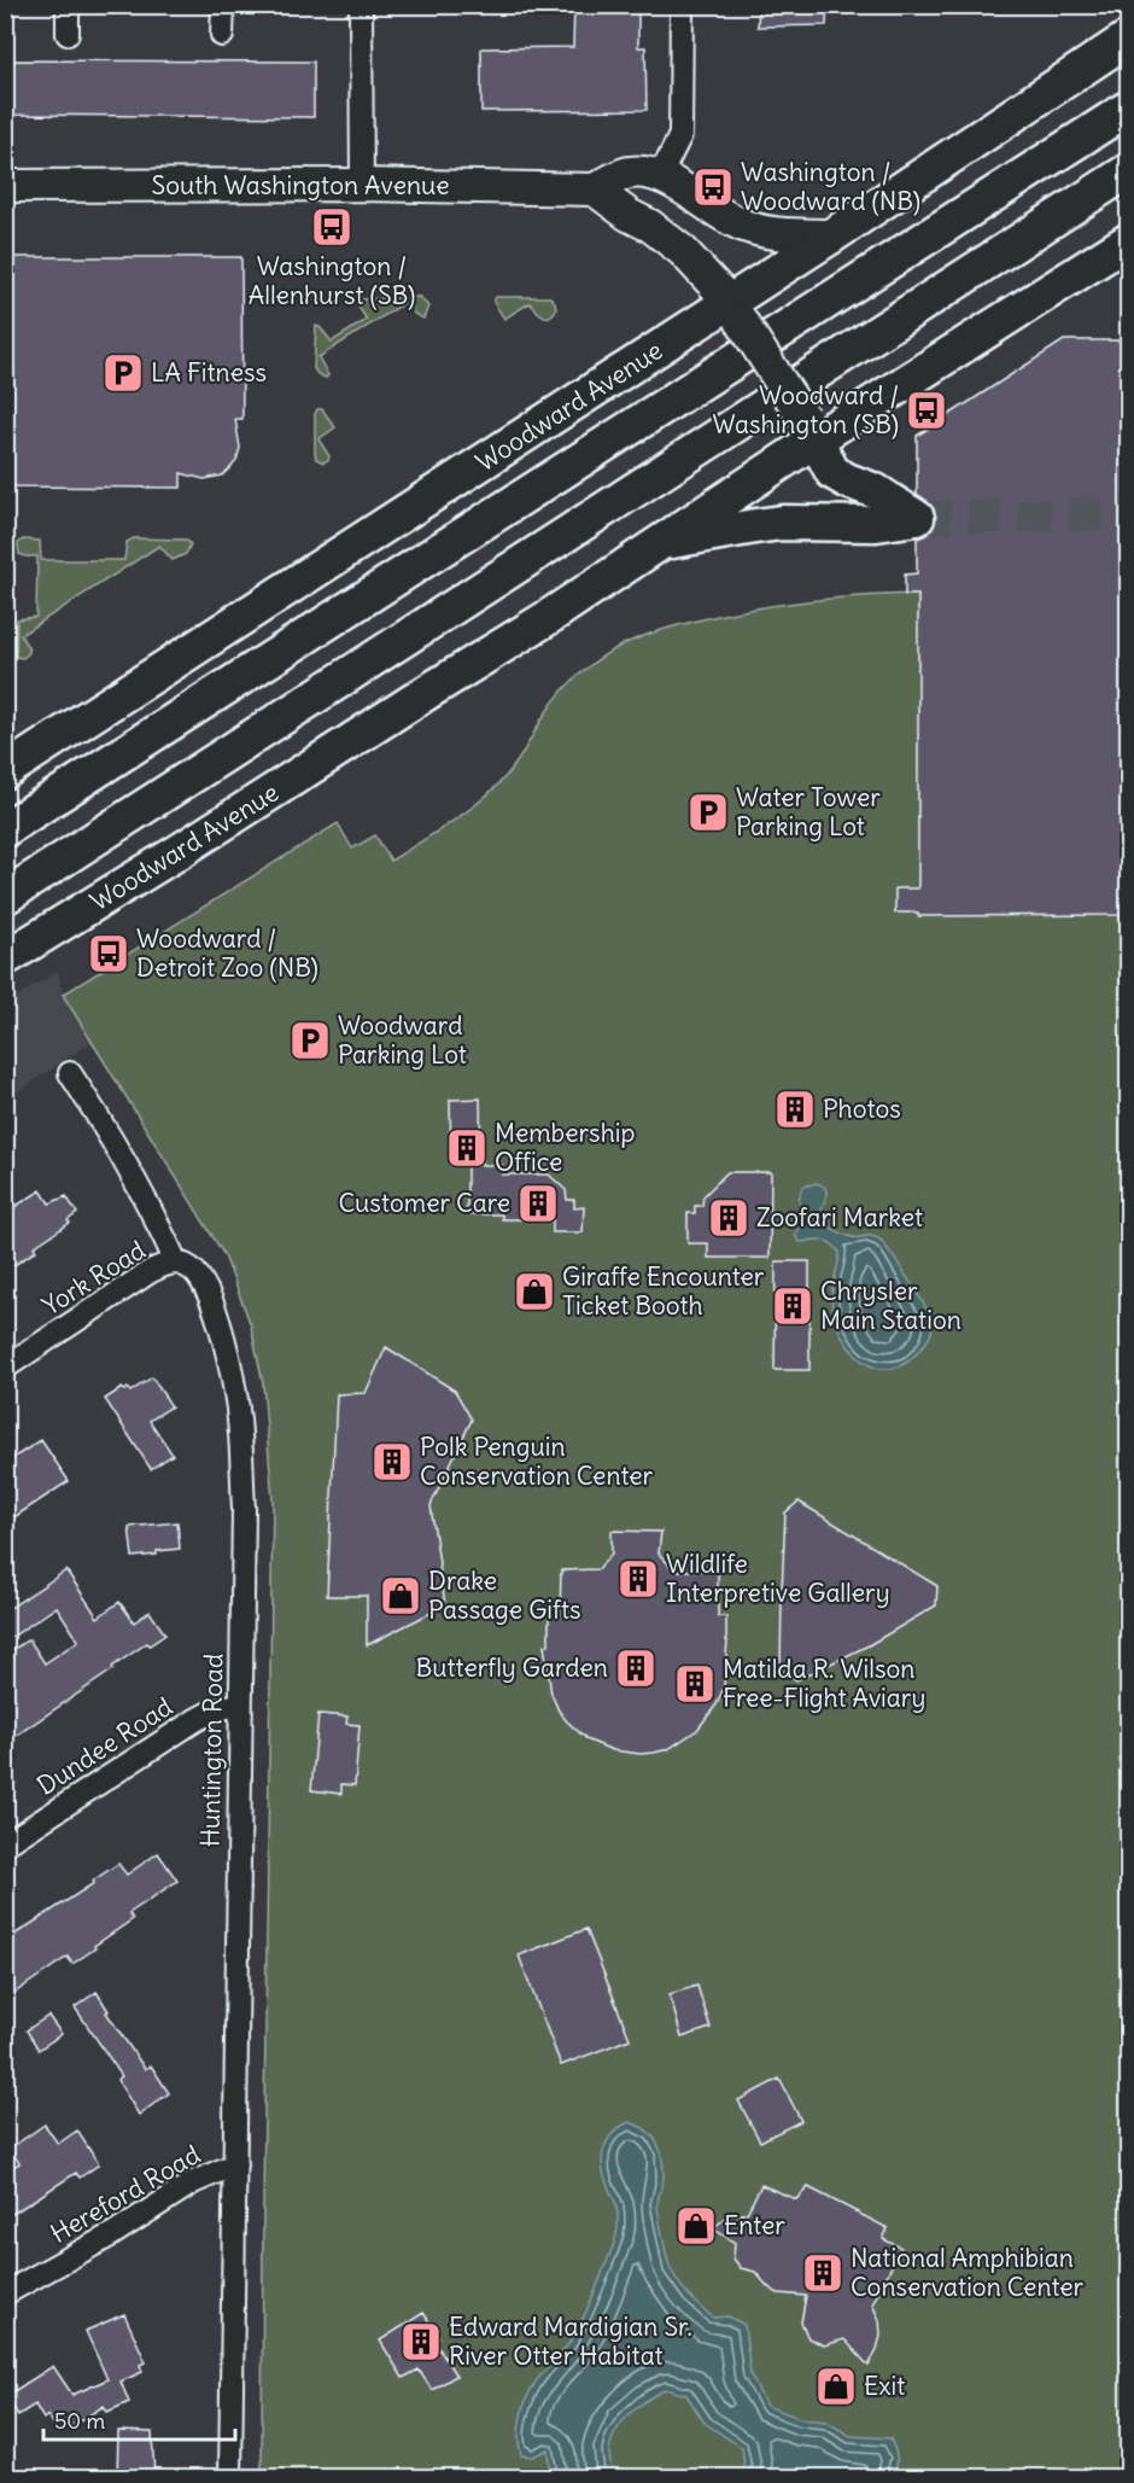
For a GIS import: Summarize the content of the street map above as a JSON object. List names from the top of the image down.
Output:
{
  "streets": {
    "main road": ["South Washington Avenue", "Woodward Avenue"],
    "street": [
      "York Road",
      "Dundee Road",
      "Huntington Road",
      "Hereford Road"
    ]
  },
  "crossings": [
    ["South Washington Avenue", "Woodward Avenue"],
    ["York Road", "Huntington Road"],
    ["Dundee Road", "Huntington Road"],
    ["Huntington Road", "Hereford Road"]
  ],
  "places": {
    "bus stop": [
      "Washington / Woodward (NB)",
      "Washington / Allenhurst (SB)",
      "Woodward / Washington (SB)",
      "Woodward / Detroit Zoo (NB)"
    ],
    "parking": ["LA Fitness", "Water Tower Parking Lot", "Woodward Parking Lot"],
    "building": [
      "Photos",
      "Membership Office",
      "Customer Care",
      "Zoofari Market",
      "Chrysler Main Station",
      "Polk Penguin Conservation Center",
      "Wildlife Interpretive Gallery",
      "Butterfly Garden",
      "Matilda R. Wilson Free-Flight Aviary",
      "National Amphibian Conservation Center",
      "Edward Mardigian Sr. River Otter Habitat"
    ],
    "shop": [
      "Giraffe Encounter Ticket Booth",
      "Drake Passage Gifts",
      "Enter",
      "Exit"
    ]
  },
  "scale_bar": "50 m"
}
